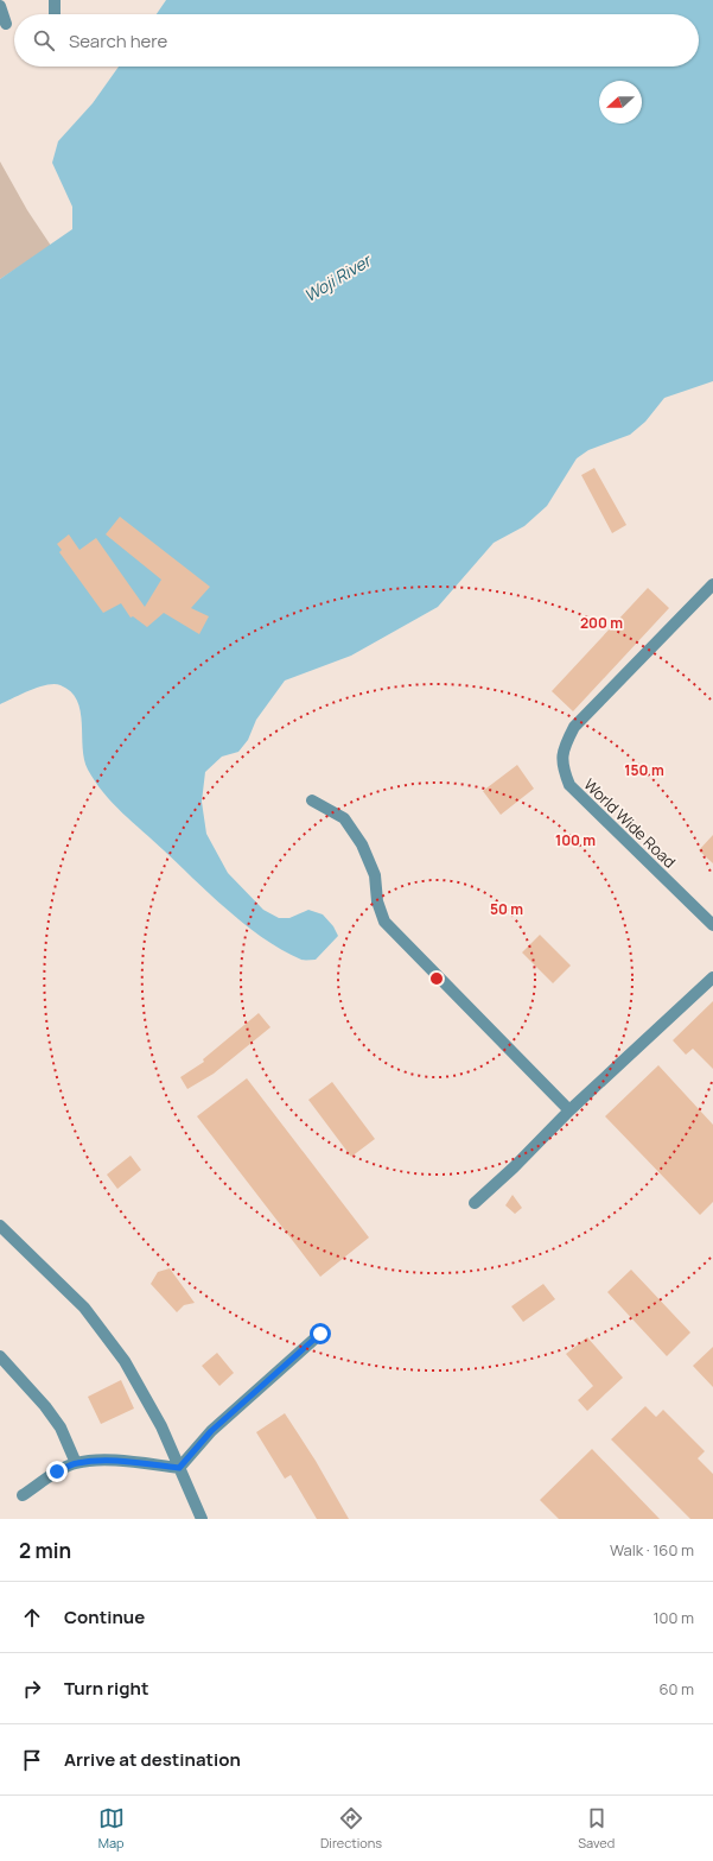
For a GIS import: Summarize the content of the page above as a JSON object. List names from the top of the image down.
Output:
{
  "streets": {
    "street": ["World Wide Road"]
  },
  "water": ["Woji River"],
  "north": "left",
  "page": {
    "search": "Search here",
    "heading": ["2 min", "Walk · 160 m"],
    "list": [
      ["Continue", "100 m"],
      ["Turn right", "60 m"],
      "Arrive at destination"
    ],
    "nav": ["Map", "Directions", "Saved"]
  },
  "rings": [
    "200 m",
    "150 m",
    "100 m",
    "50 m"
  ]
}
